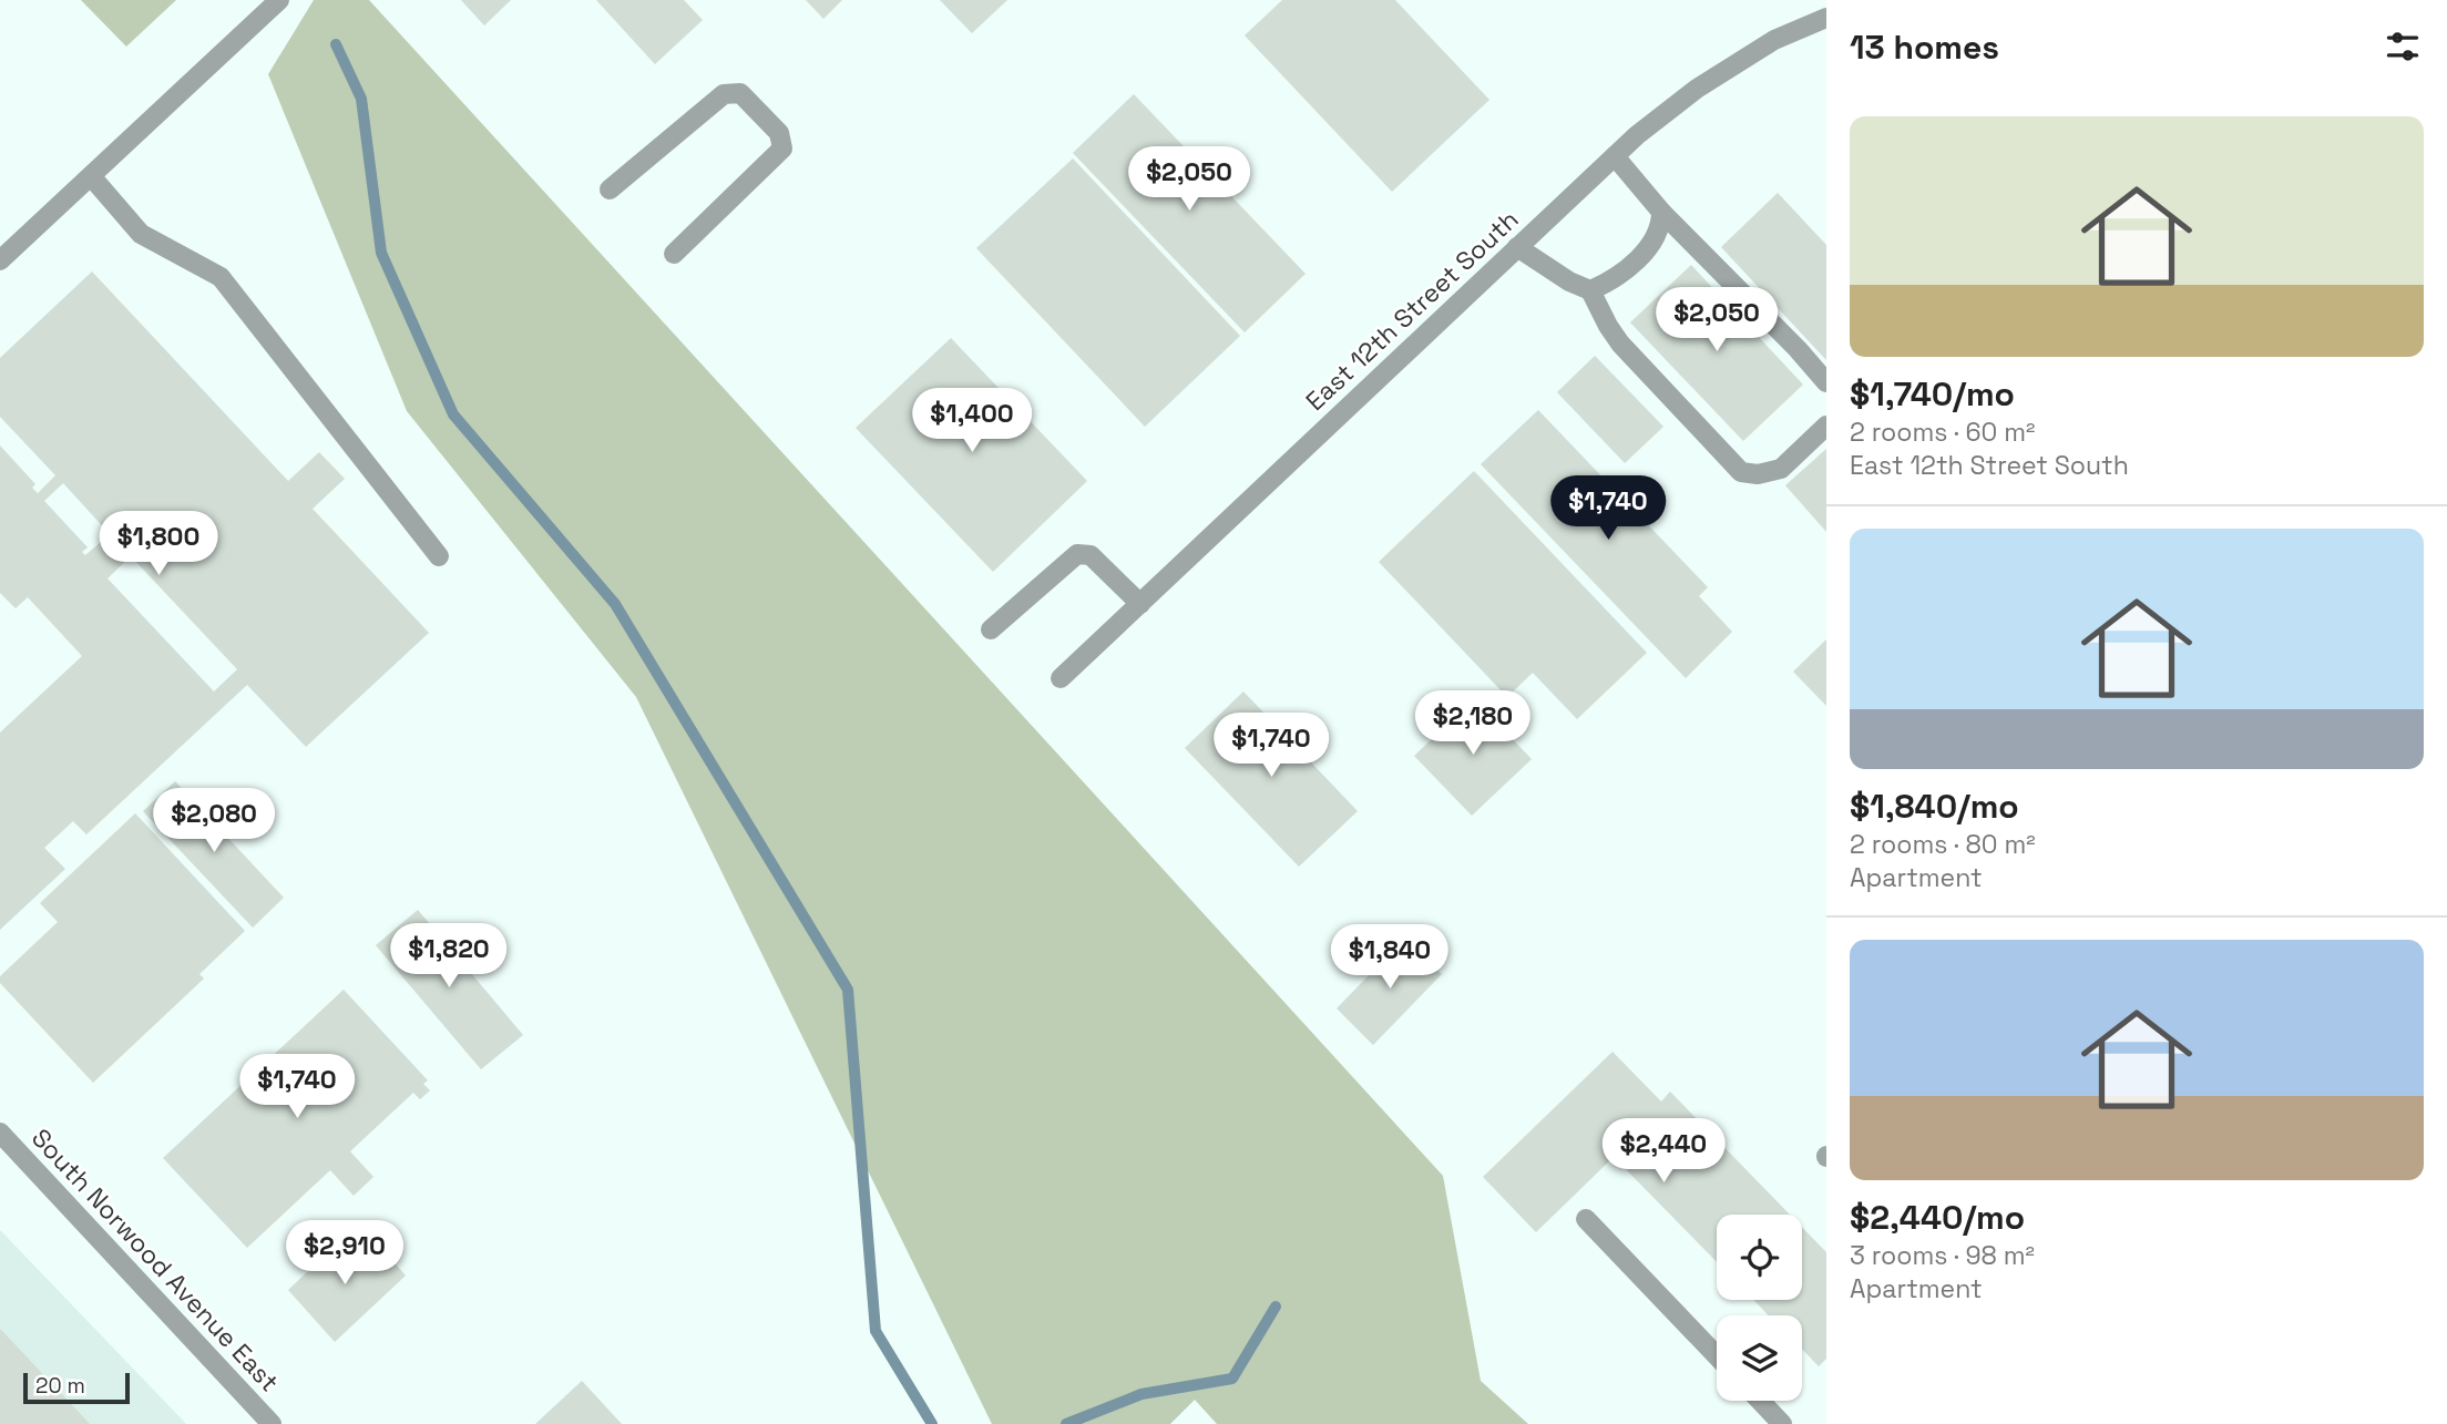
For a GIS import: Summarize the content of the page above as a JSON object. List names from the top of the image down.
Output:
{
  "streets": {
    "street": ["East 12th Street South", "South Norwood Avenue East"]
  },
  "scale_bar": "20 m",
  "page": {
    "heading": "13 homes",
    "list": [
      {
        "name": "$1,740/mo",
        "note": "2 rooms · 60 m² · East 12th Street South"
      },
      {
        "name": "$1,840/mo",
        "note": "2 rooms · 80 m² · Apartment"
      },
      {
        "name": "$2,440/mo",
        "note": "3 rooms · 98 m² · Apartment"
      }
    ],
    "price": [
      "$2,050",
      "$2,050",
      "$1,400",
      "$1,740",
      "$1,800",
      "$2,180",
      "$1,740",
      "$2,080",
      "$1,820",
      "$1,840",
      "$1,740",
      "$2,440",
      "$2,910"
    ],
    "scale": "20 m"
  }
}
